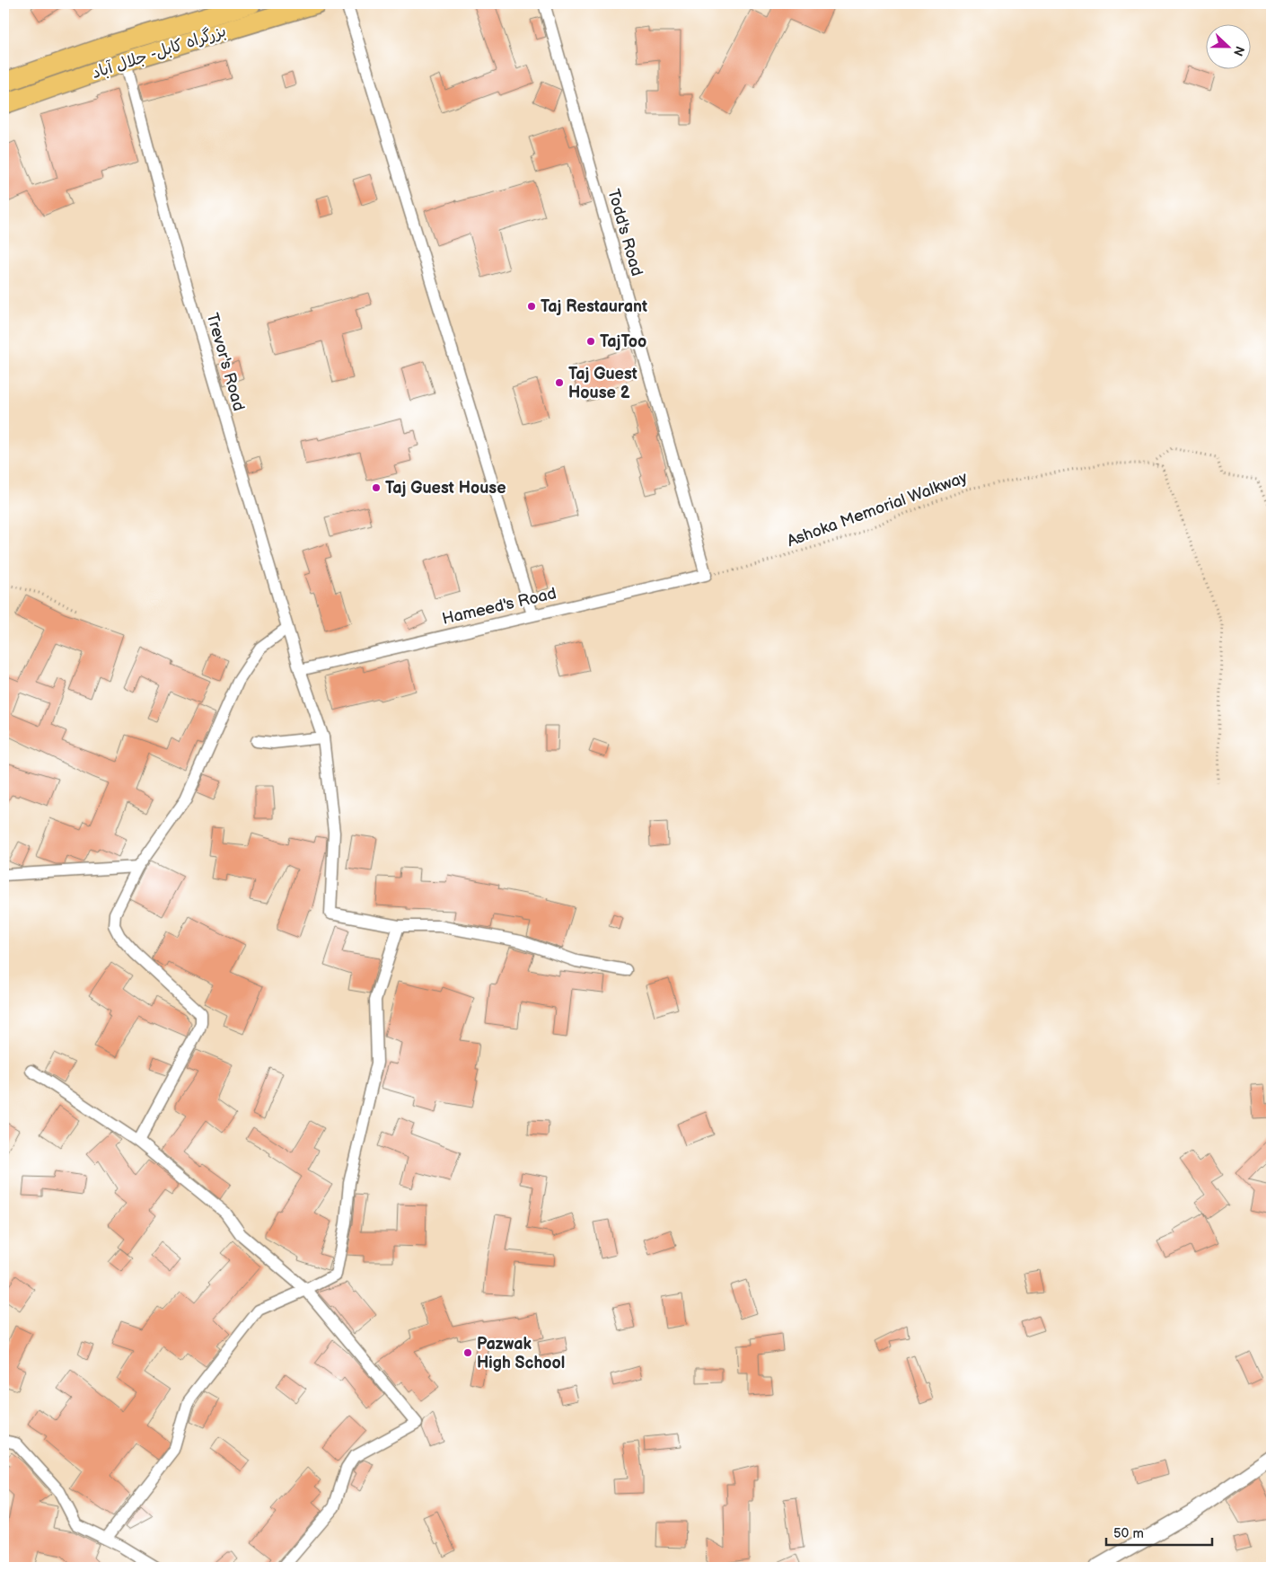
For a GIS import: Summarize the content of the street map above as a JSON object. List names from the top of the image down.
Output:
{
  "streets": {
    "highway": ["بزرگراه کابل- جلال آباد"],
    "street": ["Todd's Road", "Trevor's Road", "Hameed's Road"],
    "path": ["Ashoka Memorial Walkway"]
  },
  "crossings": [
    ["بزرگراه کابل- جلال آباد", "Trevor's Road"],
    ["Todd's Road", "Ashoka Memorial Walkway"],
    ["Todd's Road", "Hameed's Road"],
    ["Trevor's Road", "Hameed's Road"],
    ["Ashoka Memorial Walkway", "Hameed's Road"]
  ],
  "places": [
    "Taj Restaurant",
    "TajToo",
    "Taj Guest House 2",
    "Taj Guest House",
    "Pazwak High School"
  ],
  "scale_bar": "50 m",
  "north": "right"
}
